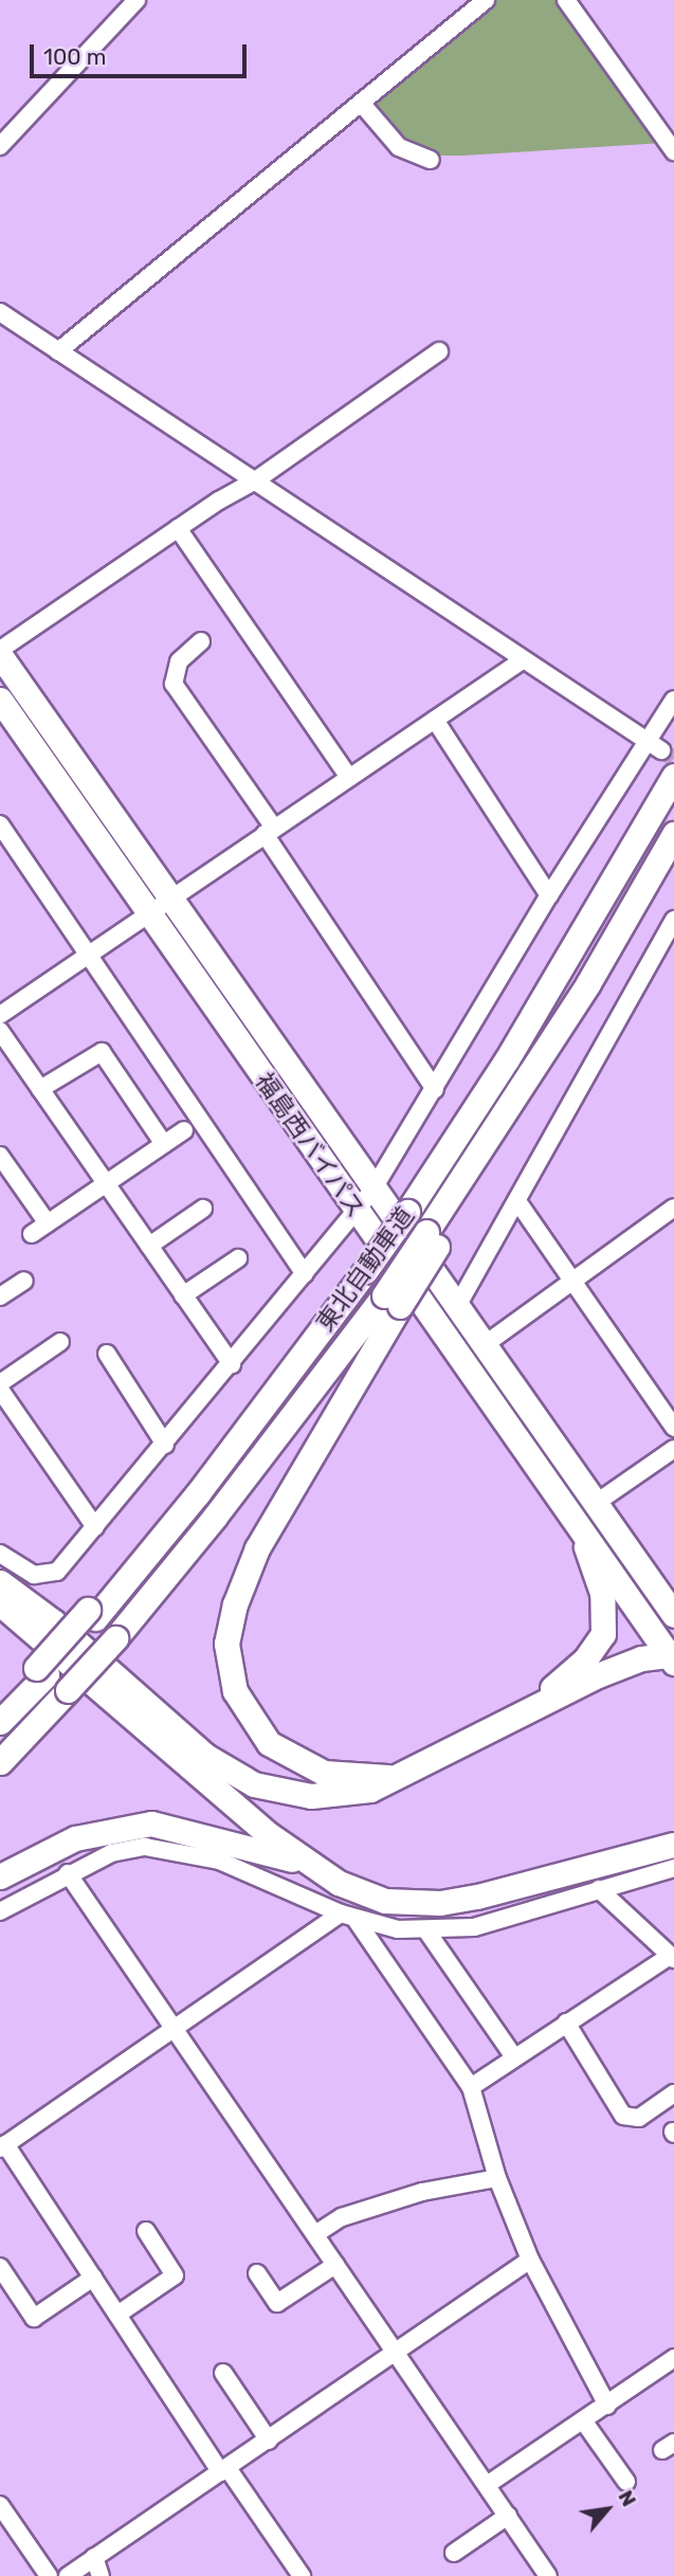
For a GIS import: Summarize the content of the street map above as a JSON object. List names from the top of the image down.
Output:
{
  "streets": {
    "highway": ["福島西バイパス", "東北自動車道"]
  },
  "scale_bar": "100 m",
  "north": "top right"
}
